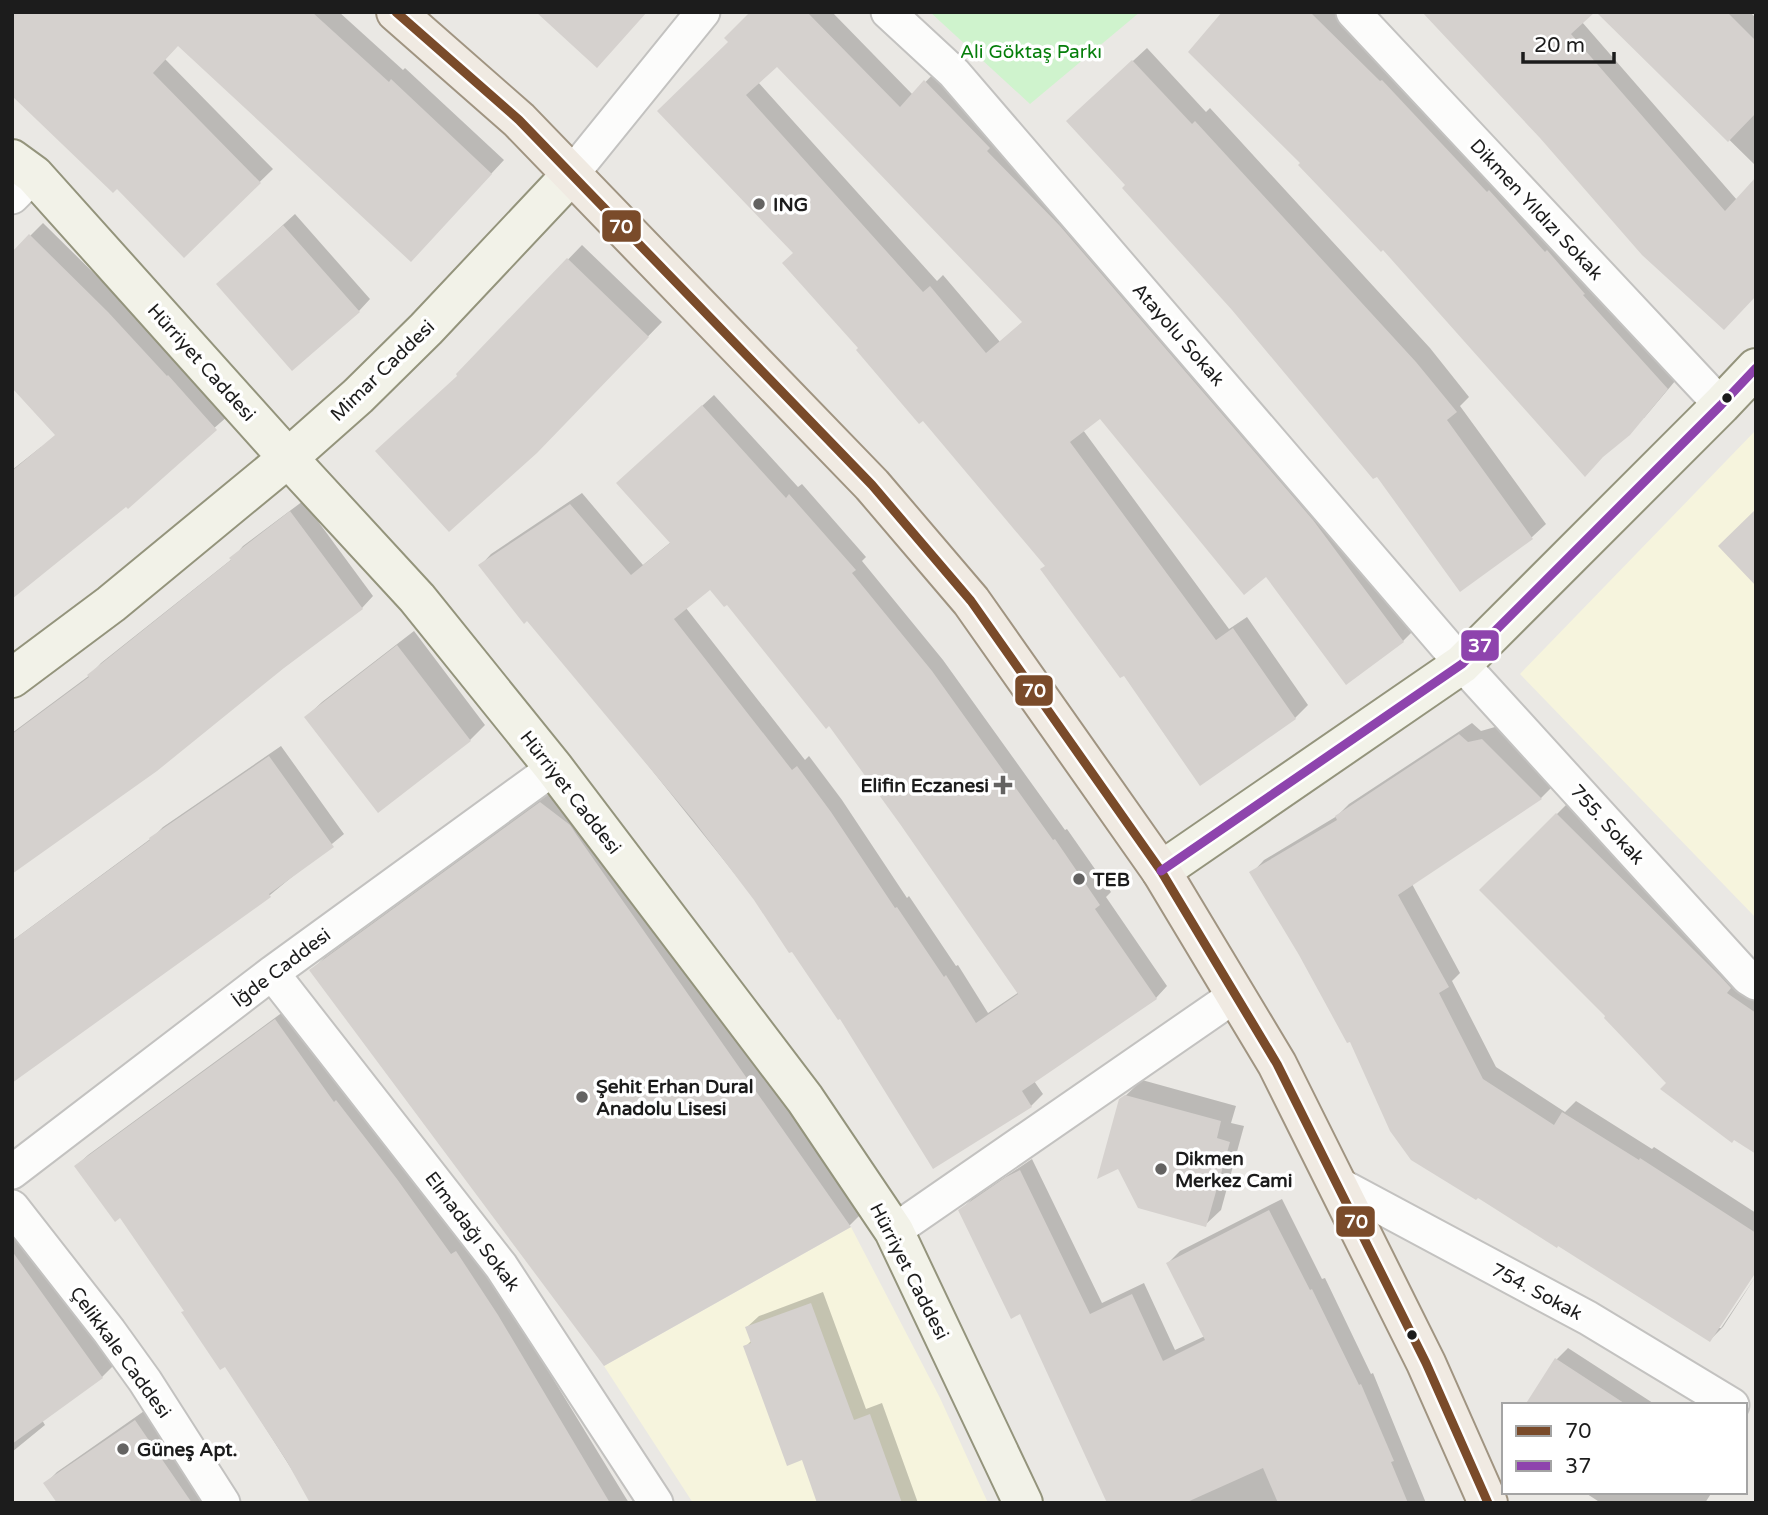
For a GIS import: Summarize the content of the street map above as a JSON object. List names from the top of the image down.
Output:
{
  "streets": {
    "street": [
      "Dikmen Yıldızı Sokak",
      "Atayolu Sokak",
      "Hürriyet Caddesi",
      "Mimar Caddesi",
      "755. Sokak",
      "İğde Caddesi",
      "Elmadağı Sokak",
      "754. Sokak",
      "Çelikkale Caddesi"
    ]
  },
  "crossings": [
    ["Atayolu Sokak", "755. Sokak"],
    ["Hürriyet Caddesi", "Mimar Caddesi"],
    ["Hürriyet Caddesi", "İğde Caddesi"],
    ["İğde Caddesi", "Elmadağı Sokak"]
  ],
  "parks": ["Ali Göktaş Parkı"],
  "places": {
    "other": [
      "ING",
      "TEB",
      "Şehit Erhan Dural Anadolu Lisesi",
      "Dikmen Merkez Cami",
      "Güneş Apt."
    ],
    "health": ["Elifin Eczanesi"]
  },
  "lines": ["transit line 70", "transit line 37"],
  "legend": ["70", "37"],
  "scale_bar": "20 m"
}
